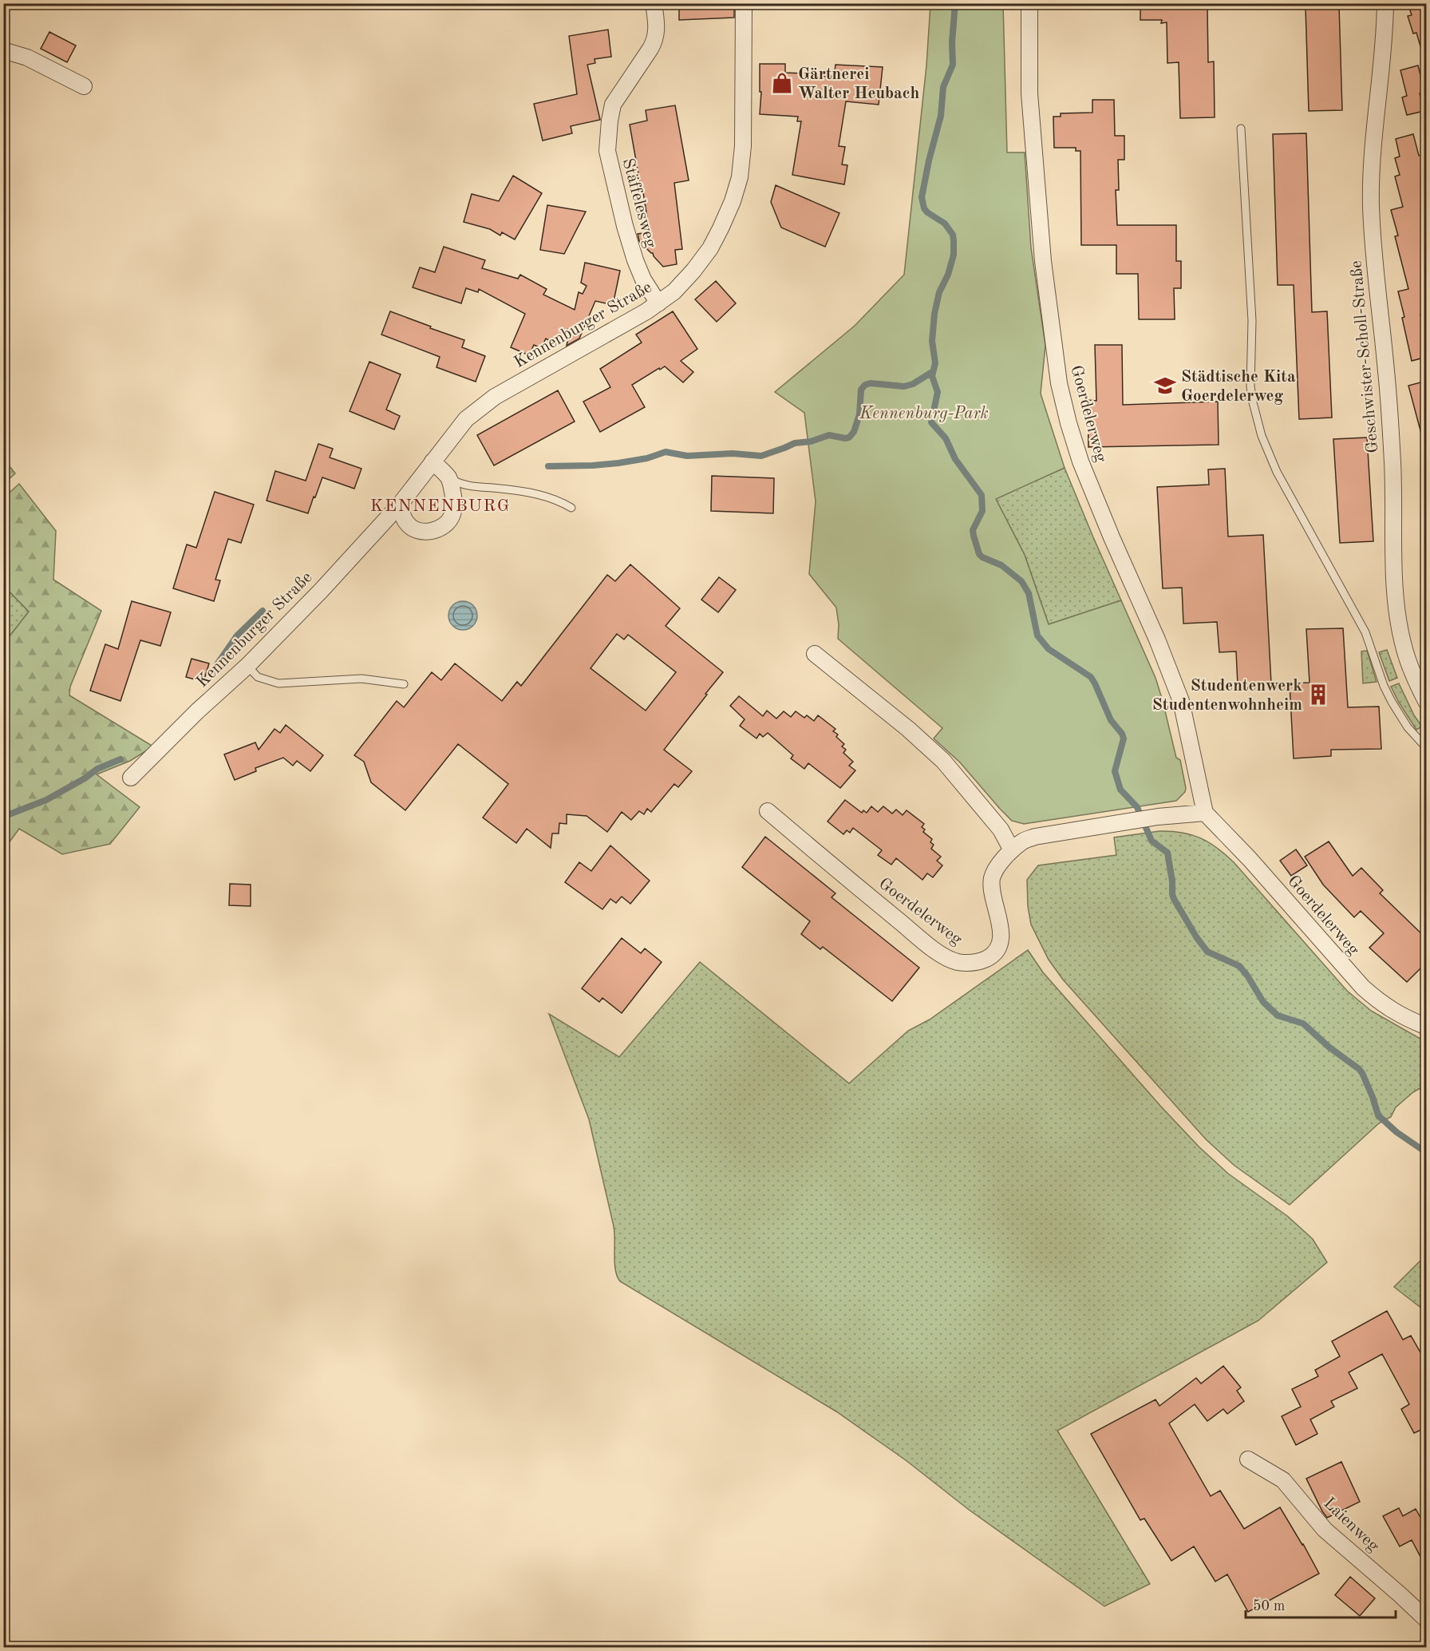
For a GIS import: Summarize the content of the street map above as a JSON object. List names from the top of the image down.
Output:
{
  "streets": {
    "street": [
      "Stäffelesweg",
      "Kennenburger Straße",
      "Geschwister-Scholl-Straße",
      "Goerdelerweg",
      "Laienweg"
    ]
  },
  "crossings": [
    ["Stäffelesweg", "Kennenburger Straße"]
  ],
  "districts": ["KENNENBURG"],
  "parks": ["Kennenburg-Park"],
  "places": {
    "shop": ["Gärtnerei Walter Heubach"],
    "school or university": ["Städtische Kita Goerdelerweg"],
    "building": ["Studentenwerk Studentenwohnheim"]
  },
  "scale_bar": "50 m"
}
